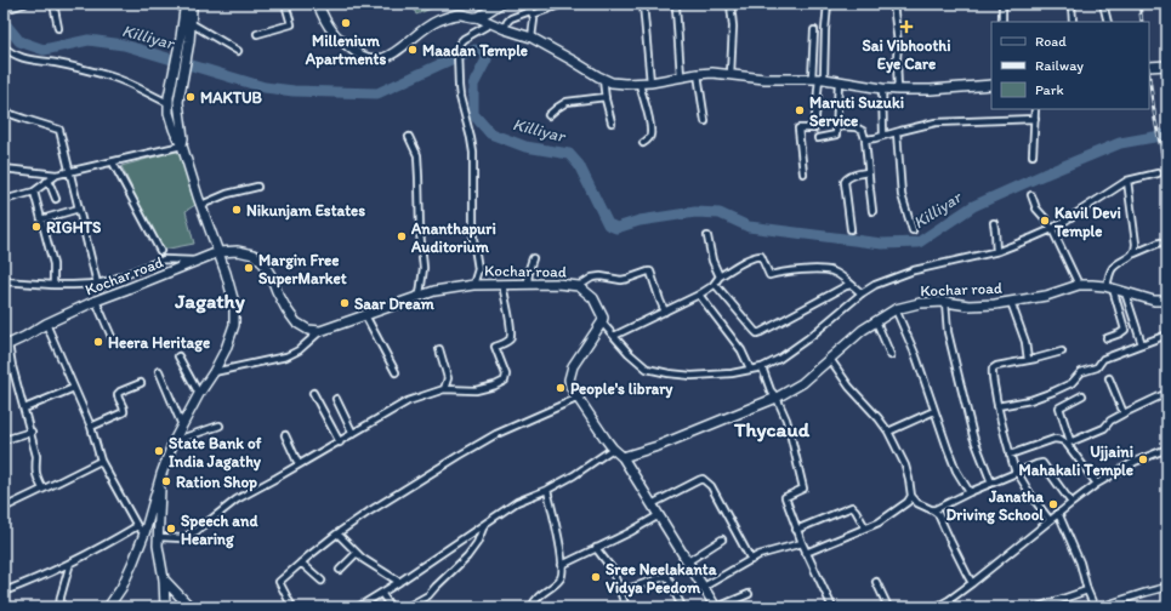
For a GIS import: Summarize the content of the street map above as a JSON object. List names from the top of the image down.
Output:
{
  "streets": {
    "street": ["Kochar road"]
  },
  "districts": ["Jagathy", "Thycaud"],
  "water": ["Killiyar"],
  "places": {
    "other": [
      "Millenium Apartments",
      "Maadan Temple",
      "MAKTUB",
      "Maruti Suzuki Service",
      "Nikunjam Estates",
      "Kavil Devi Temple",
      "RIGHTS",
      "Ananthapuri Auditorium",
      "Margin Free SuperMarket",
      "Saar Dream",
      "Heera Heritage",
      "People's library",
      "State Bank of India Jagathy",
      "Ujjaini Mahakali Temple",
      "Ration Shop",
      "Janatha Driving School",
      "Speech and Hearing",
      "Sree Neelakanta Vidya Peedom"
    ],
    "health": ["Sai Vibhoothi Eye Care"]
  },
  "legend": ["Road", "Railway", "Park"]
}
